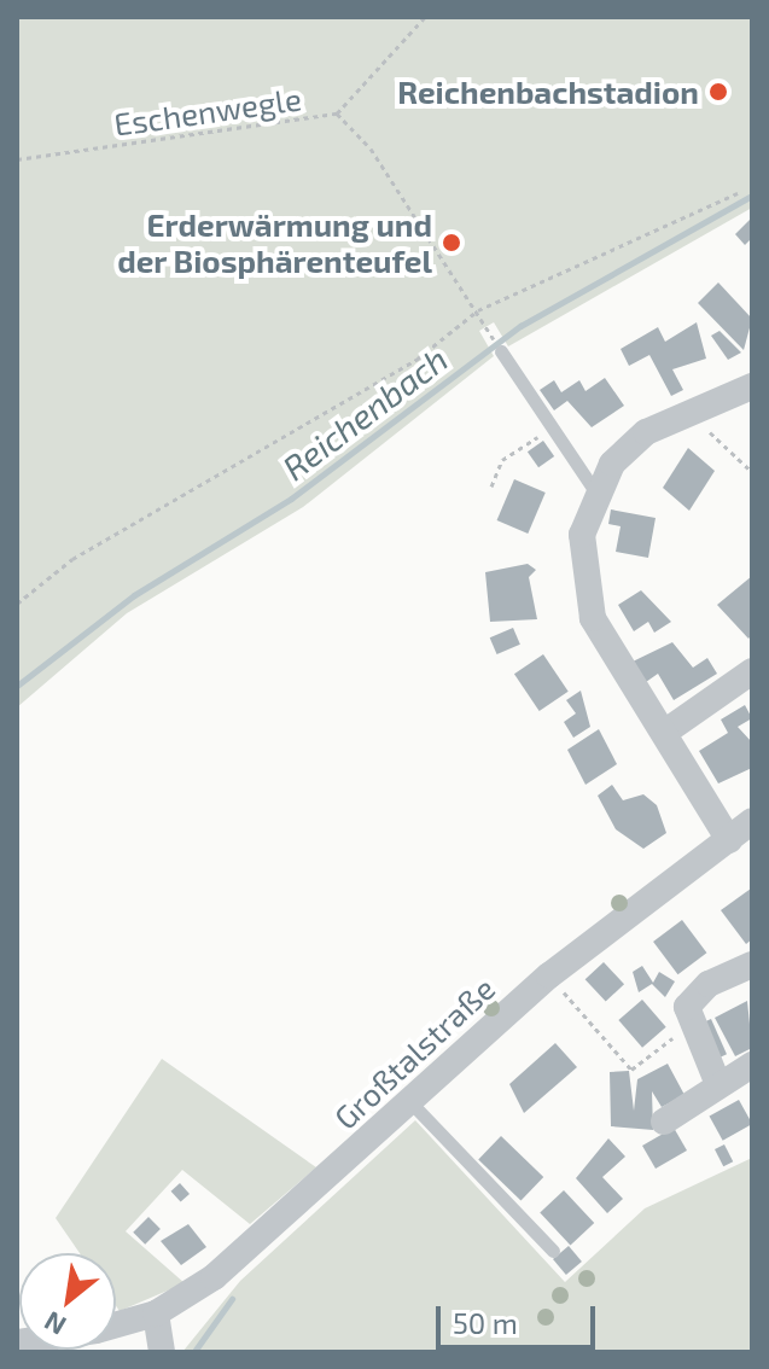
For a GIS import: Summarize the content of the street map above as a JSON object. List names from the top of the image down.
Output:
{
  "streets": {
    "street": ["Großtalstraße"],
    "path": ["Eschenwegle"]
  },
  "water": ["Reichenbach"],
  "places": ["Reichenbachstadion", "Erderwärmung und der Biosphärenteufel"],
  "scale_bar": "50 m",
  "north": "bottom left"
}
